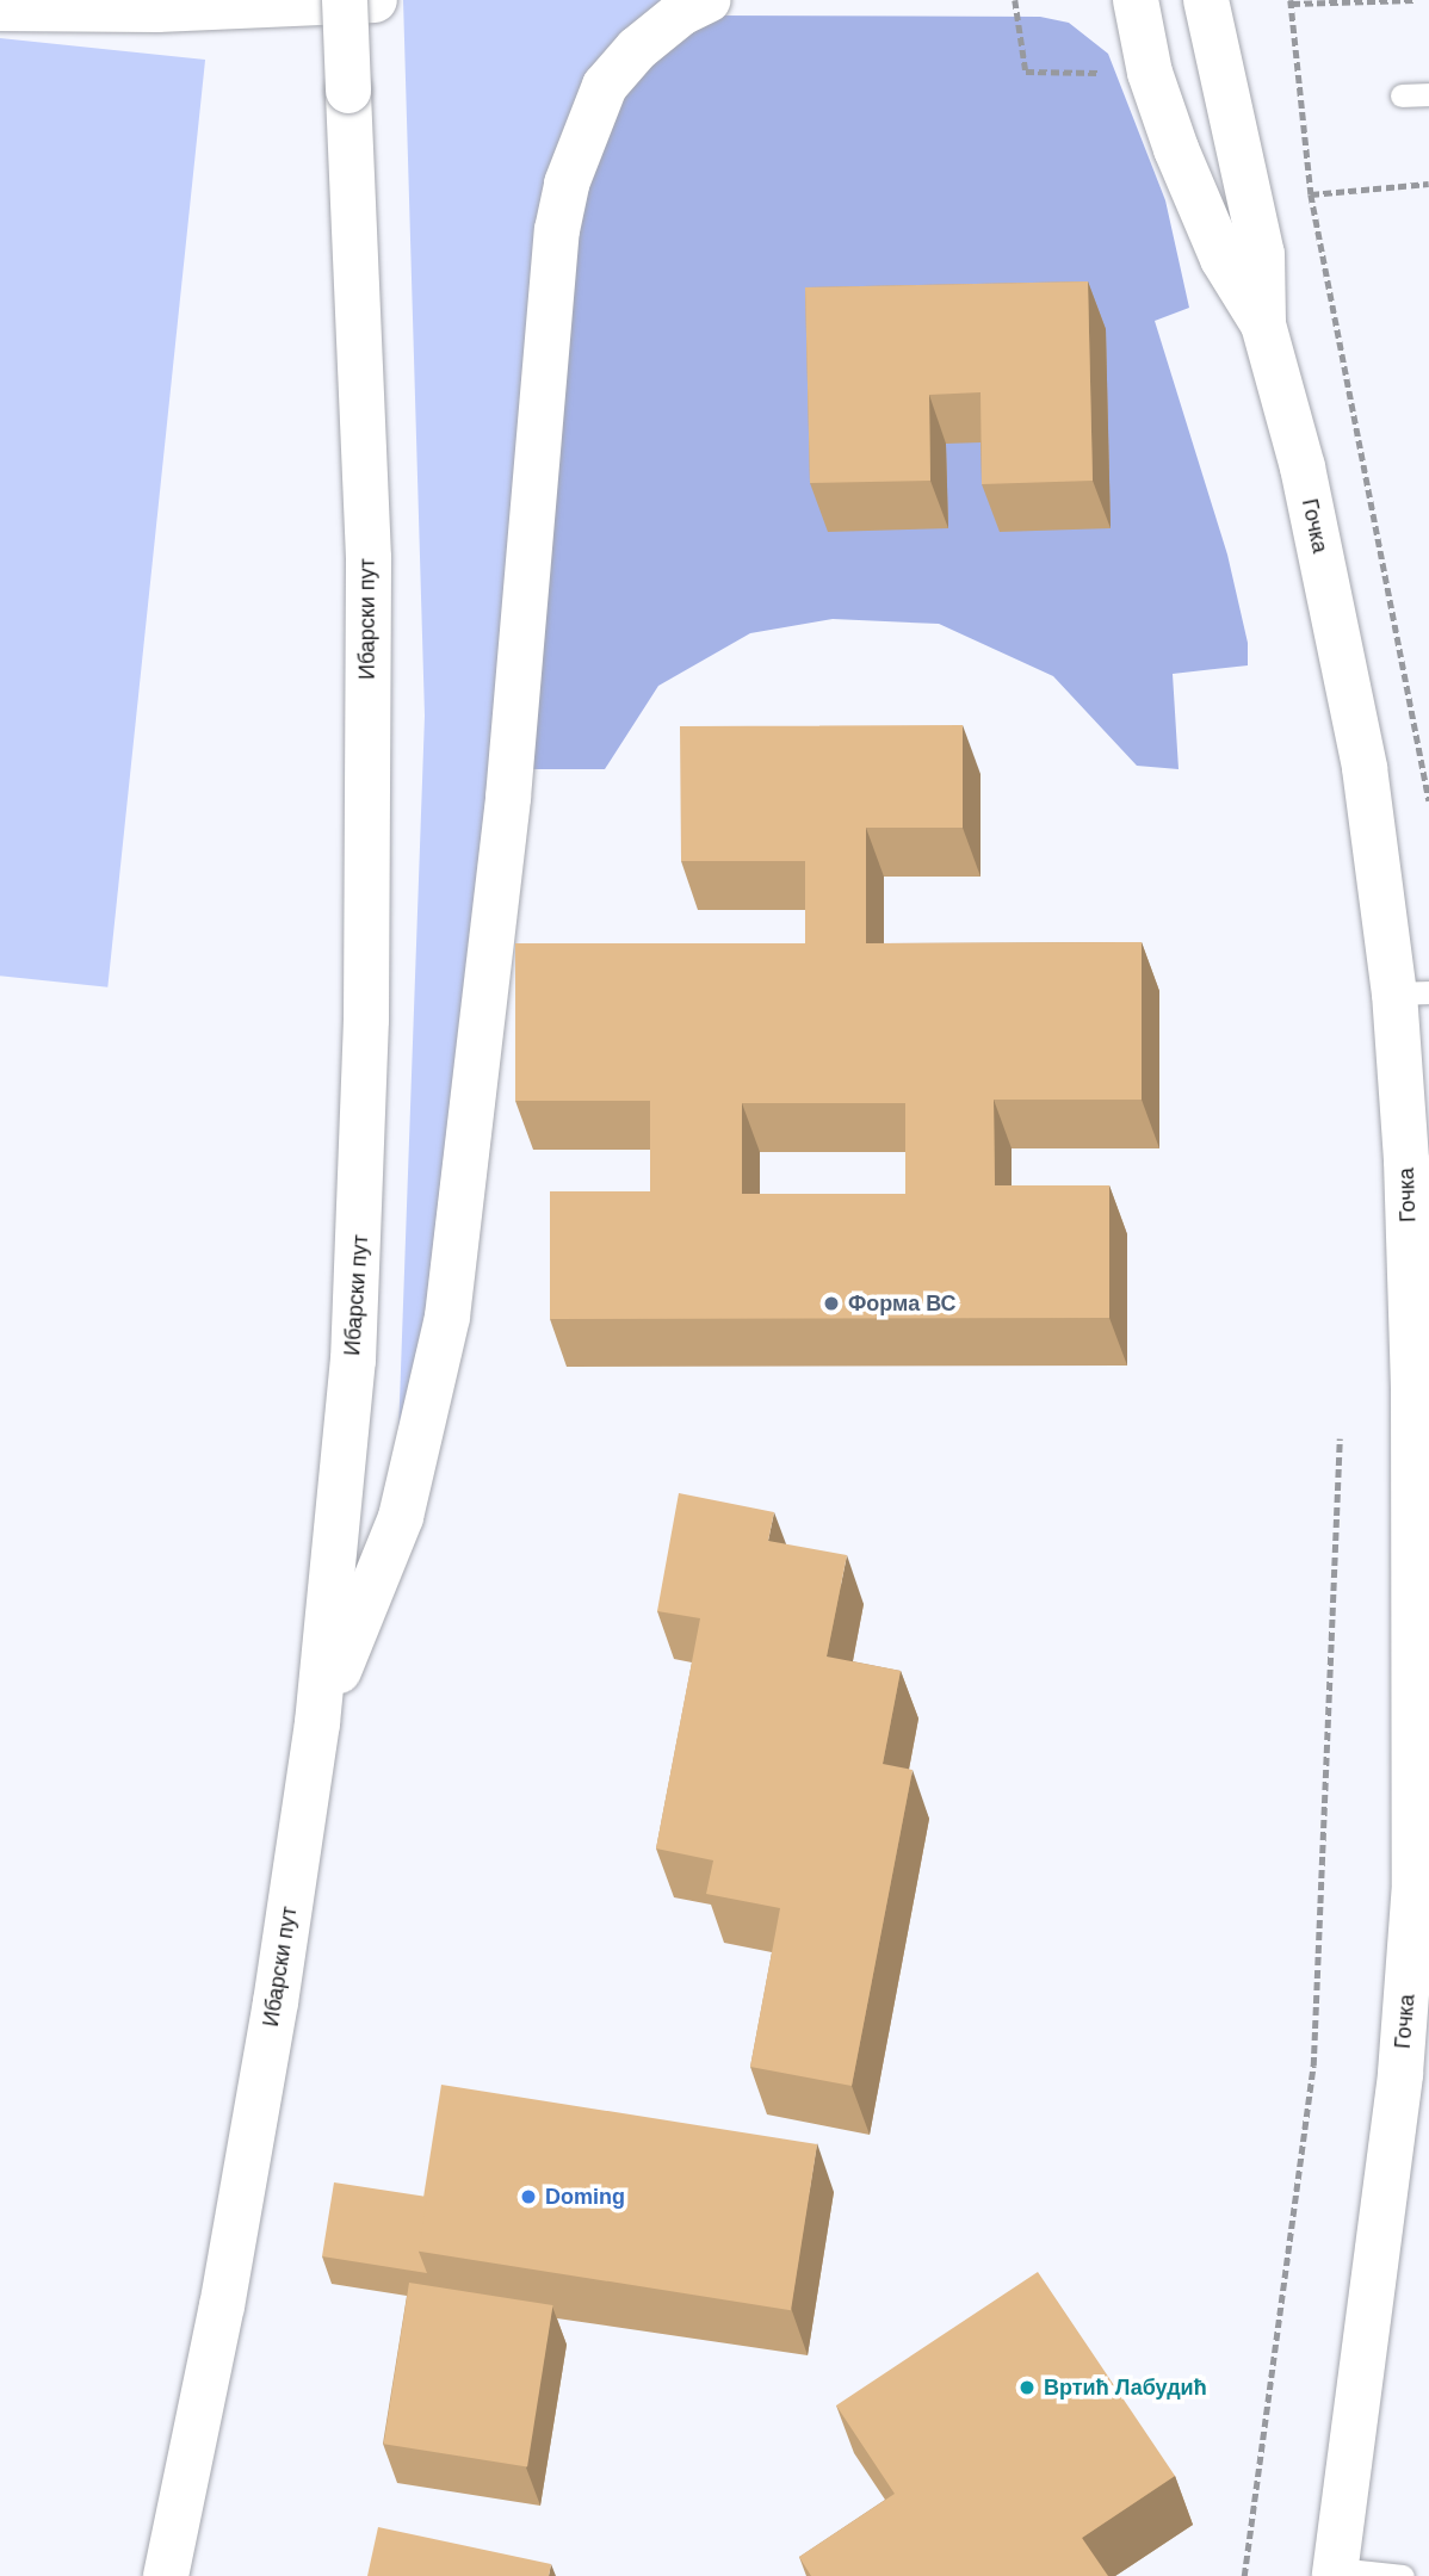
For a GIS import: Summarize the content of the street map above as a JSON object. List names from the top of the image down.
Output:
{
  "streets": {
    "main road": ["Гочка", "Ибарски пут"]
  },
  "places": ["Форма ВС", "Doming", "Вртић Лабудић"]
}
